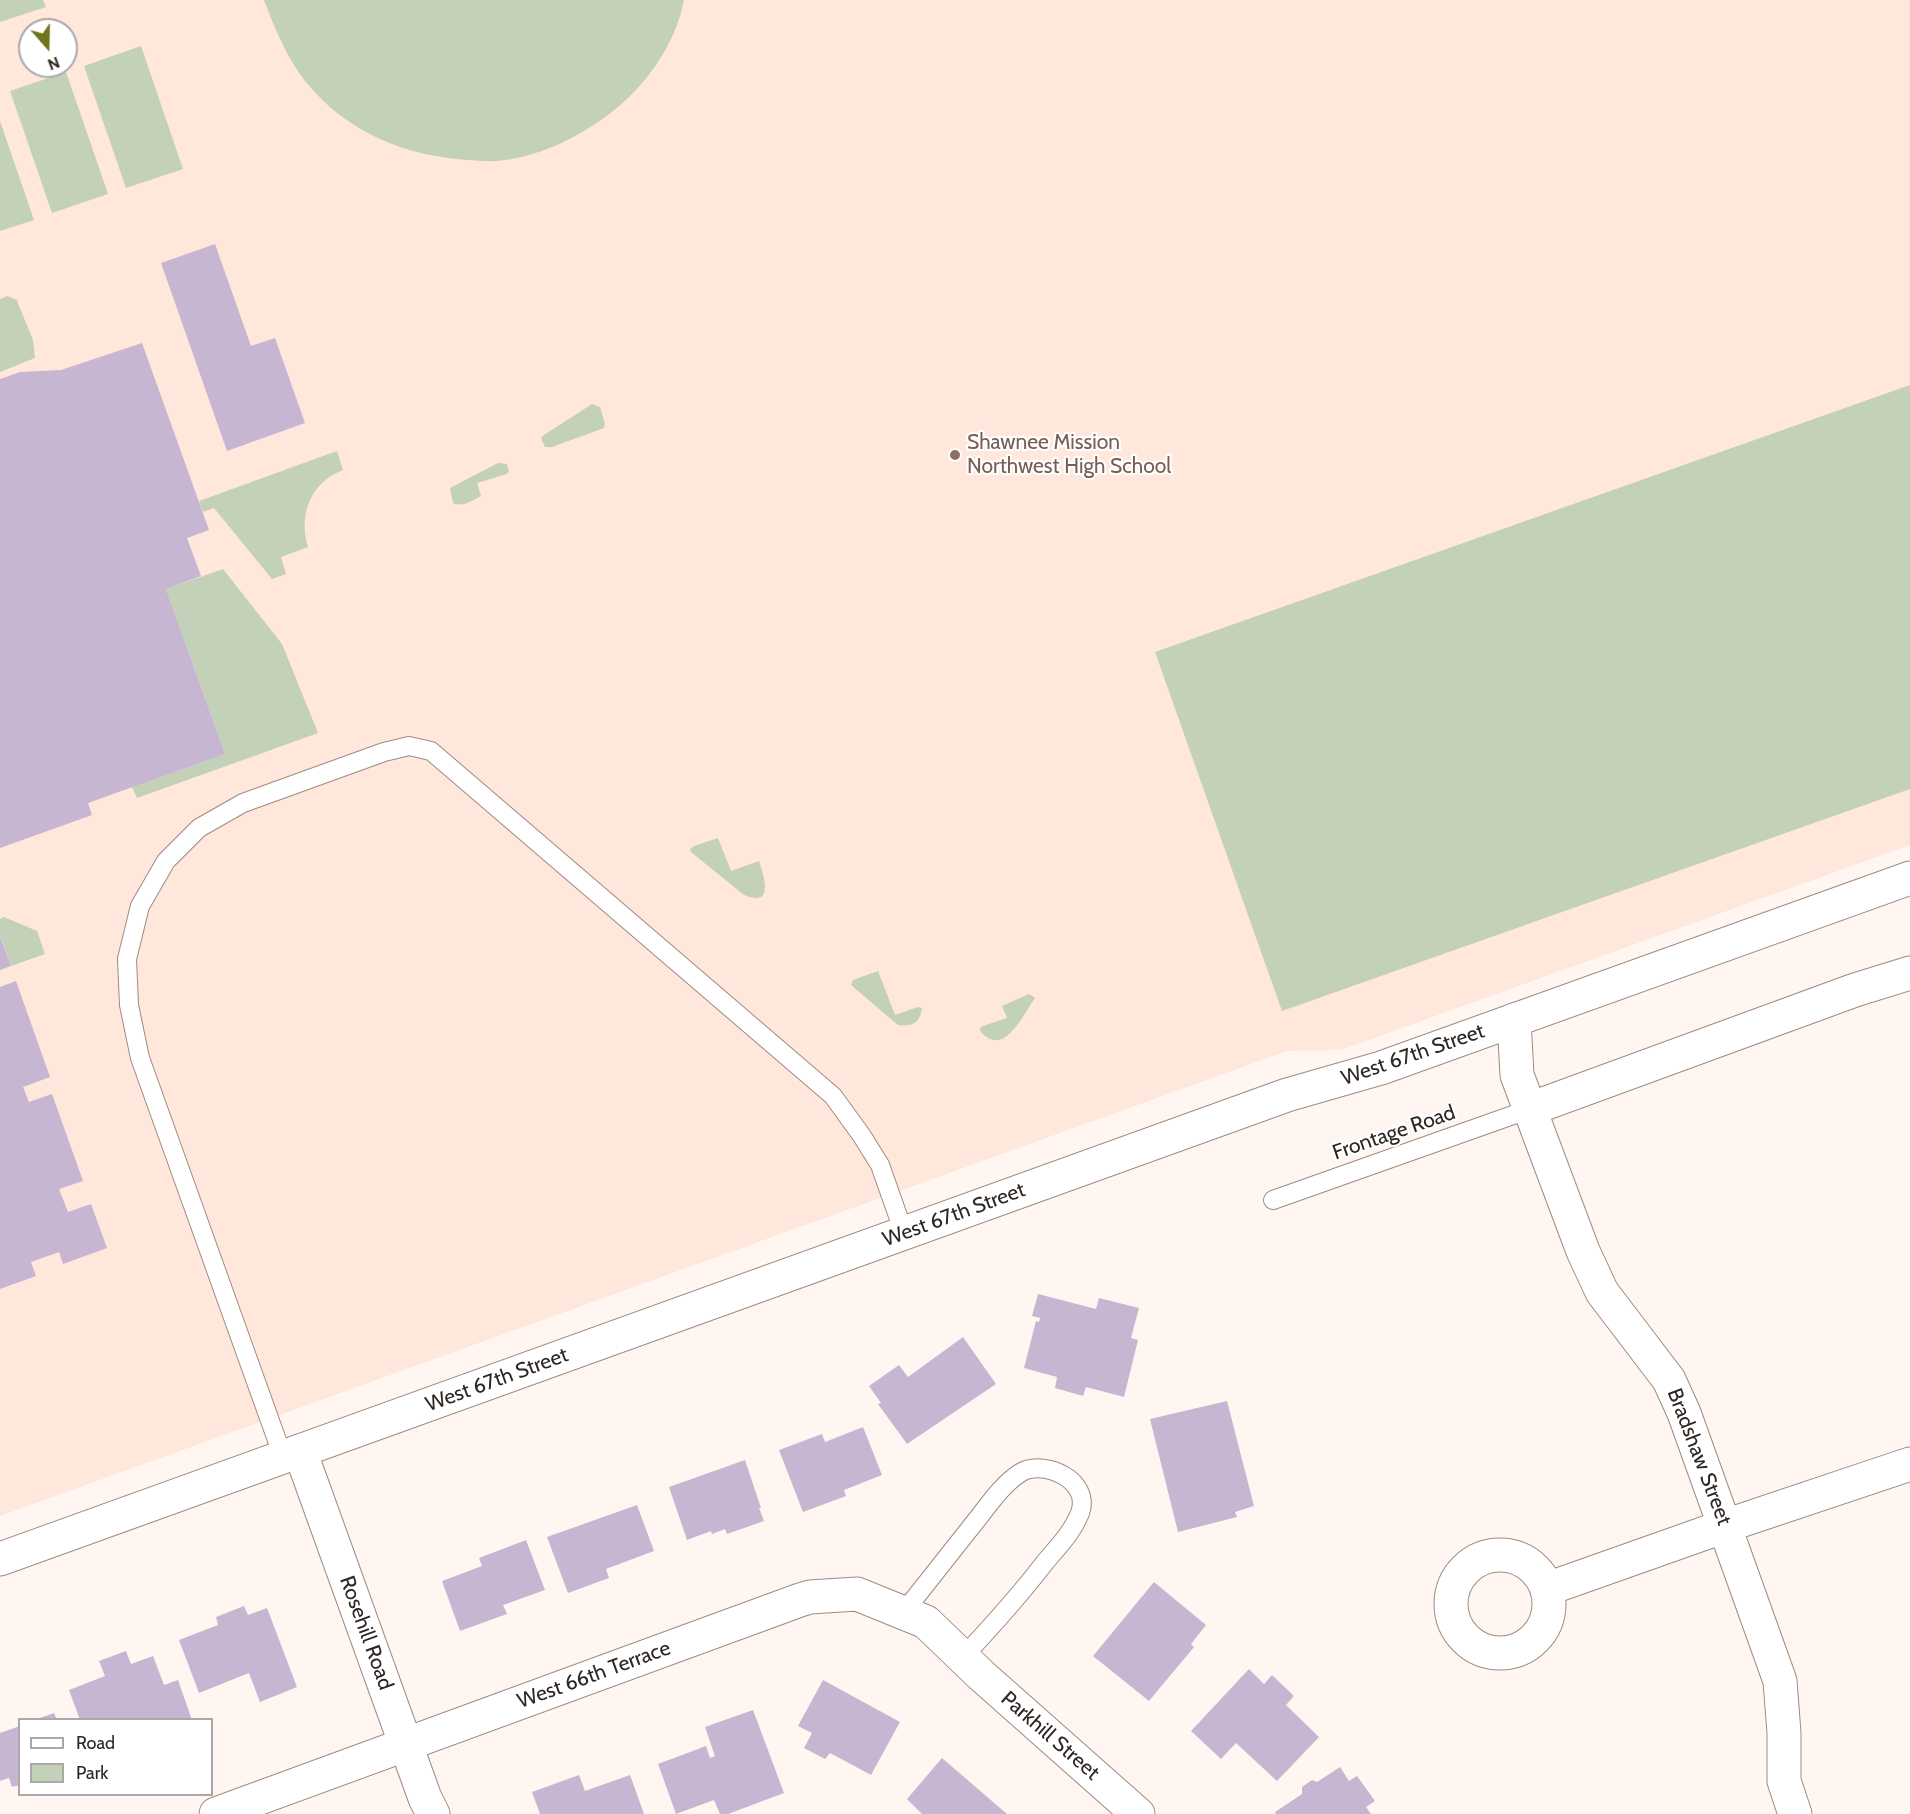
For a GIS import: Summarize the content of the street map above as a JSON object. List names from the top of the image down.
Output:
{
  "streets": {
    "street": [
      "West 67th Street",
      "Bradshaw Street",
      "Rosehill Road",
      "West 66th Terrace",
      "Parkhill Street"
    ],
    "lane": ["Frontage Road"]
  },
  "crossings": [
    ["West 67th Street", "Bradshaw Street"],
    ["West 67th Street", "Rosehill Road"],
    ["Frontage Road", "Bradshaw Street"],
    ["Rosehill Road", "West 66th Terrace"],
    ["West 66th Terrace", "Parkhill Street"]
  ],
  "places": ["Shawnee Mission Northwest High School"],
  "legend": ["Road", "Park"],
  "north": "bottom"
}
